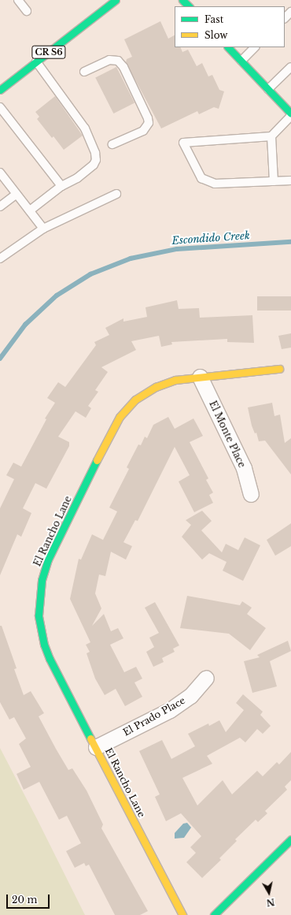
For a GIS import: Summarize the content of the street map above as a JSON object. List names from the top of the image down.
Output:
{
  "streets": {
    "street": [
      "CR S6",
      "El Monte Place",
      "El Rancho Lane",
      "El Prado Place"
    ]
  },
  "crossings": [
    ["El Monte Place", "El Rancho Lane"],
    ["El Rancho Lane", "El Prado Place"]
  ],
  "water": ["Escondido Creek"],
  "legend": ["Fast", "Slow"],
  "scale_bar": "20 m",
  "north": "bottom"
}
